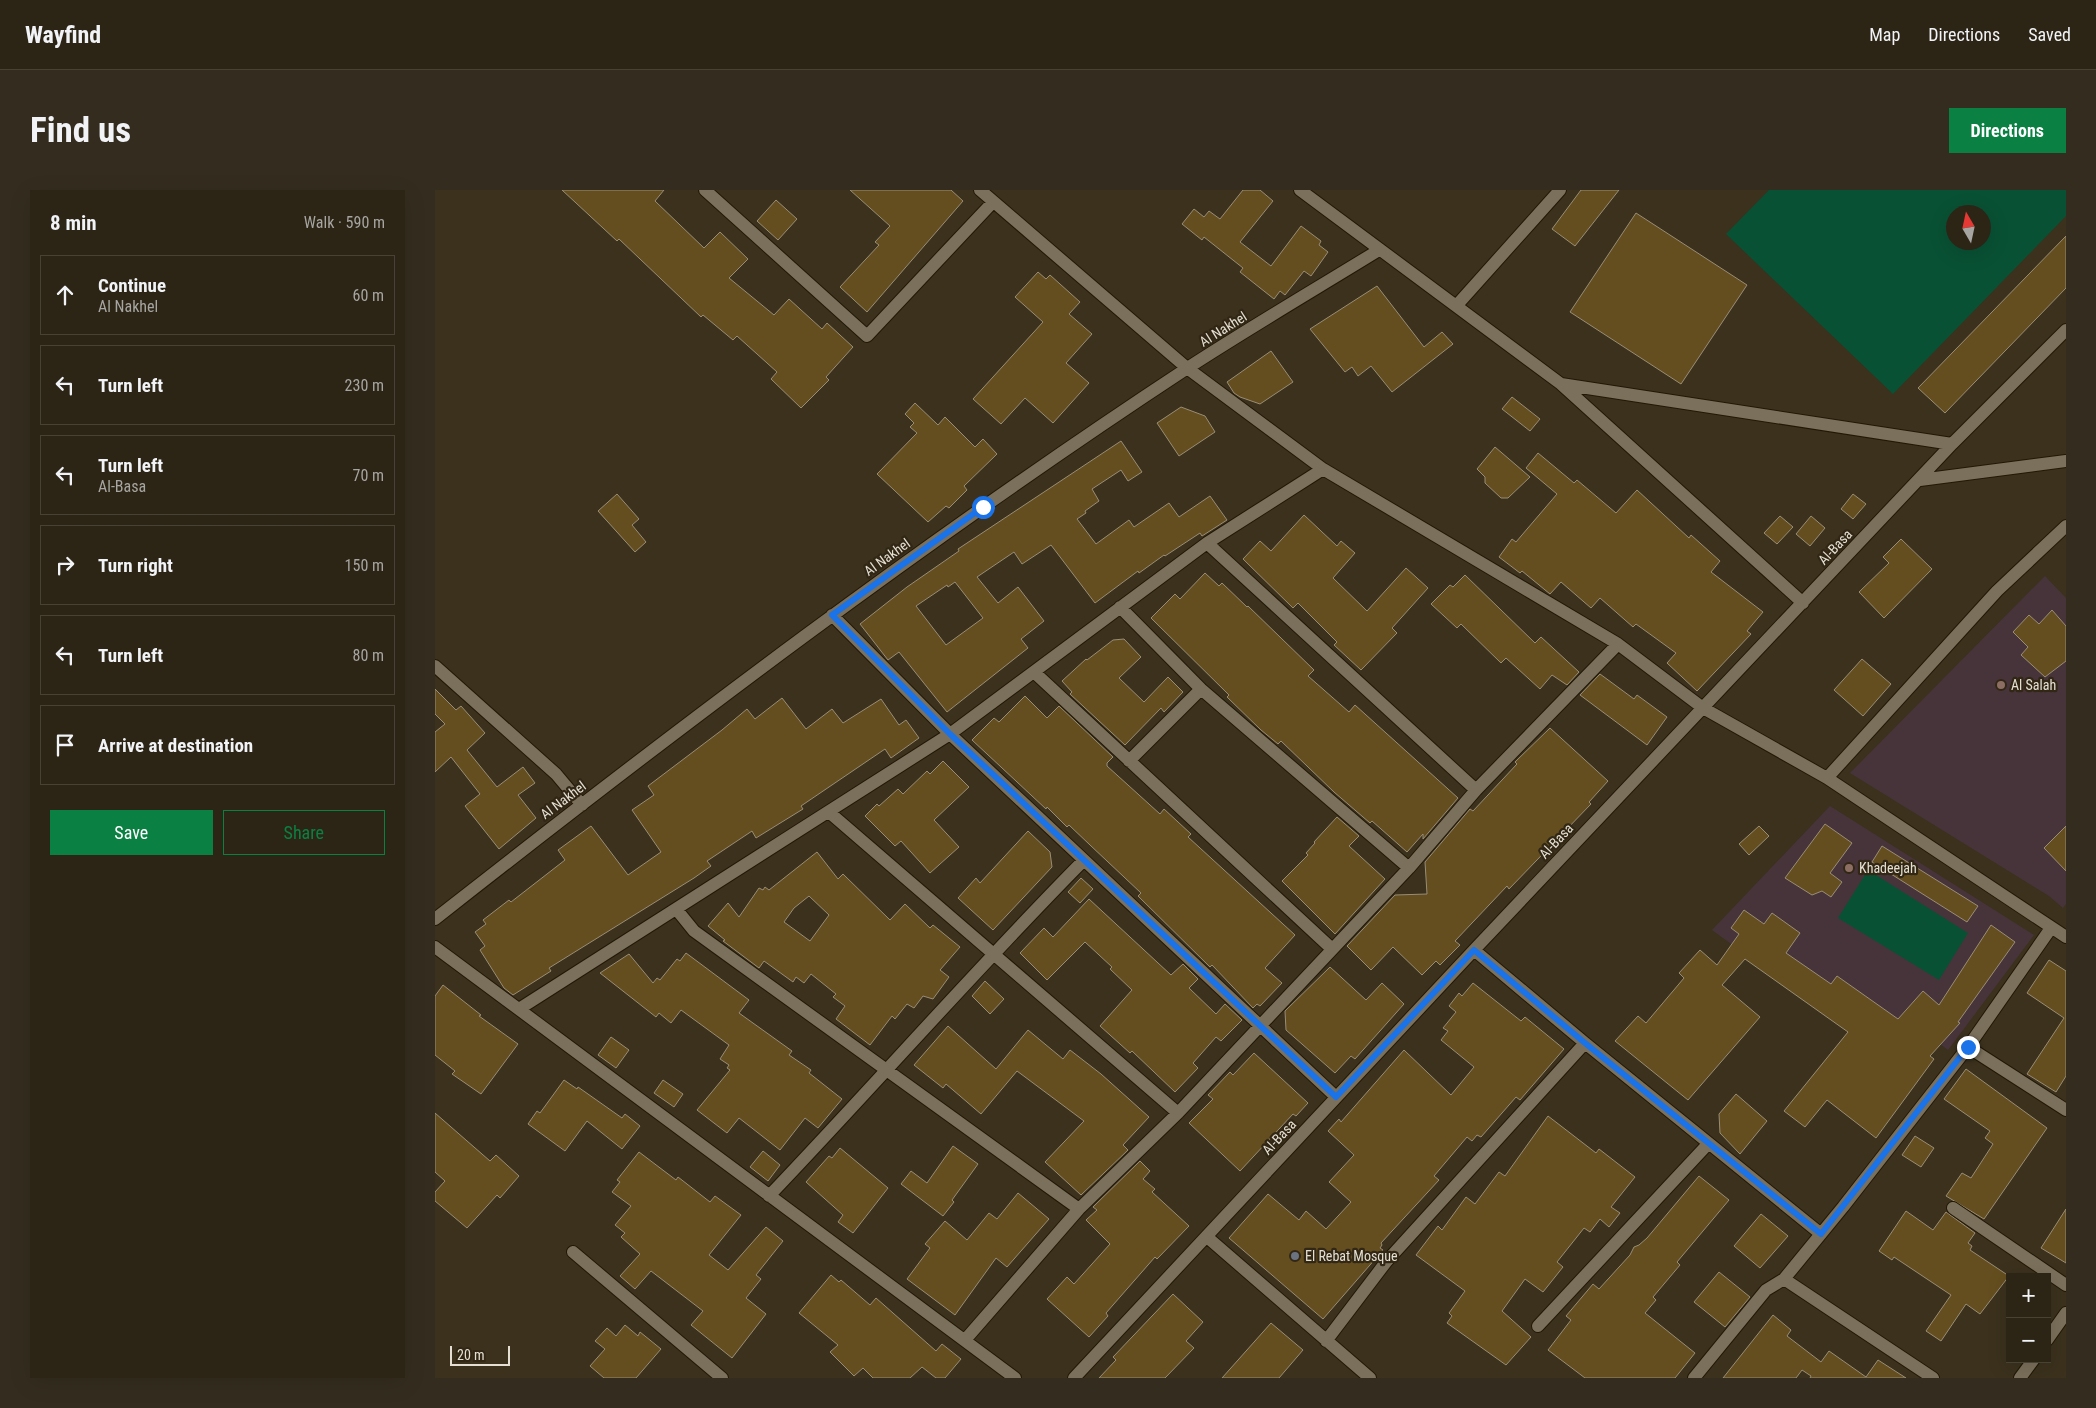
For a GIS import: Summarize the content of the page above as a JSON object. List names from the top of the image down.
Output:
{
  "streets": {
    "street": ["Al Nakhel", "Al-Basa"]
  },
  "places": ["Al Salah", "Khadeejah", "El Rebat Mosque"],
  "scale_bar": "20 m",
  "north": "top",
  "page": {
    "header": "Wayfind",
    "nav": ["Map", "Directions", "Saved"],
    "buttons": [
      "Directions",
      ["Save", "Share"]
    ],
    "title": "Find us",
    "heading": ["8 min", "Walk · 590 m"],
    "list": [
      ["Continue", "Al Nakhel", "60 m"],
      ["Turn left", "230 m"],
      ["Turn left", "Al-Basa", "70 m"],
      ["Turn right", "150 m"],
      ["Turn left", "80 m"],
      "Arrive at destination"
    ],
    "map_buttons": ["+", "−"],
    "scale": "20 m"
  }
}
